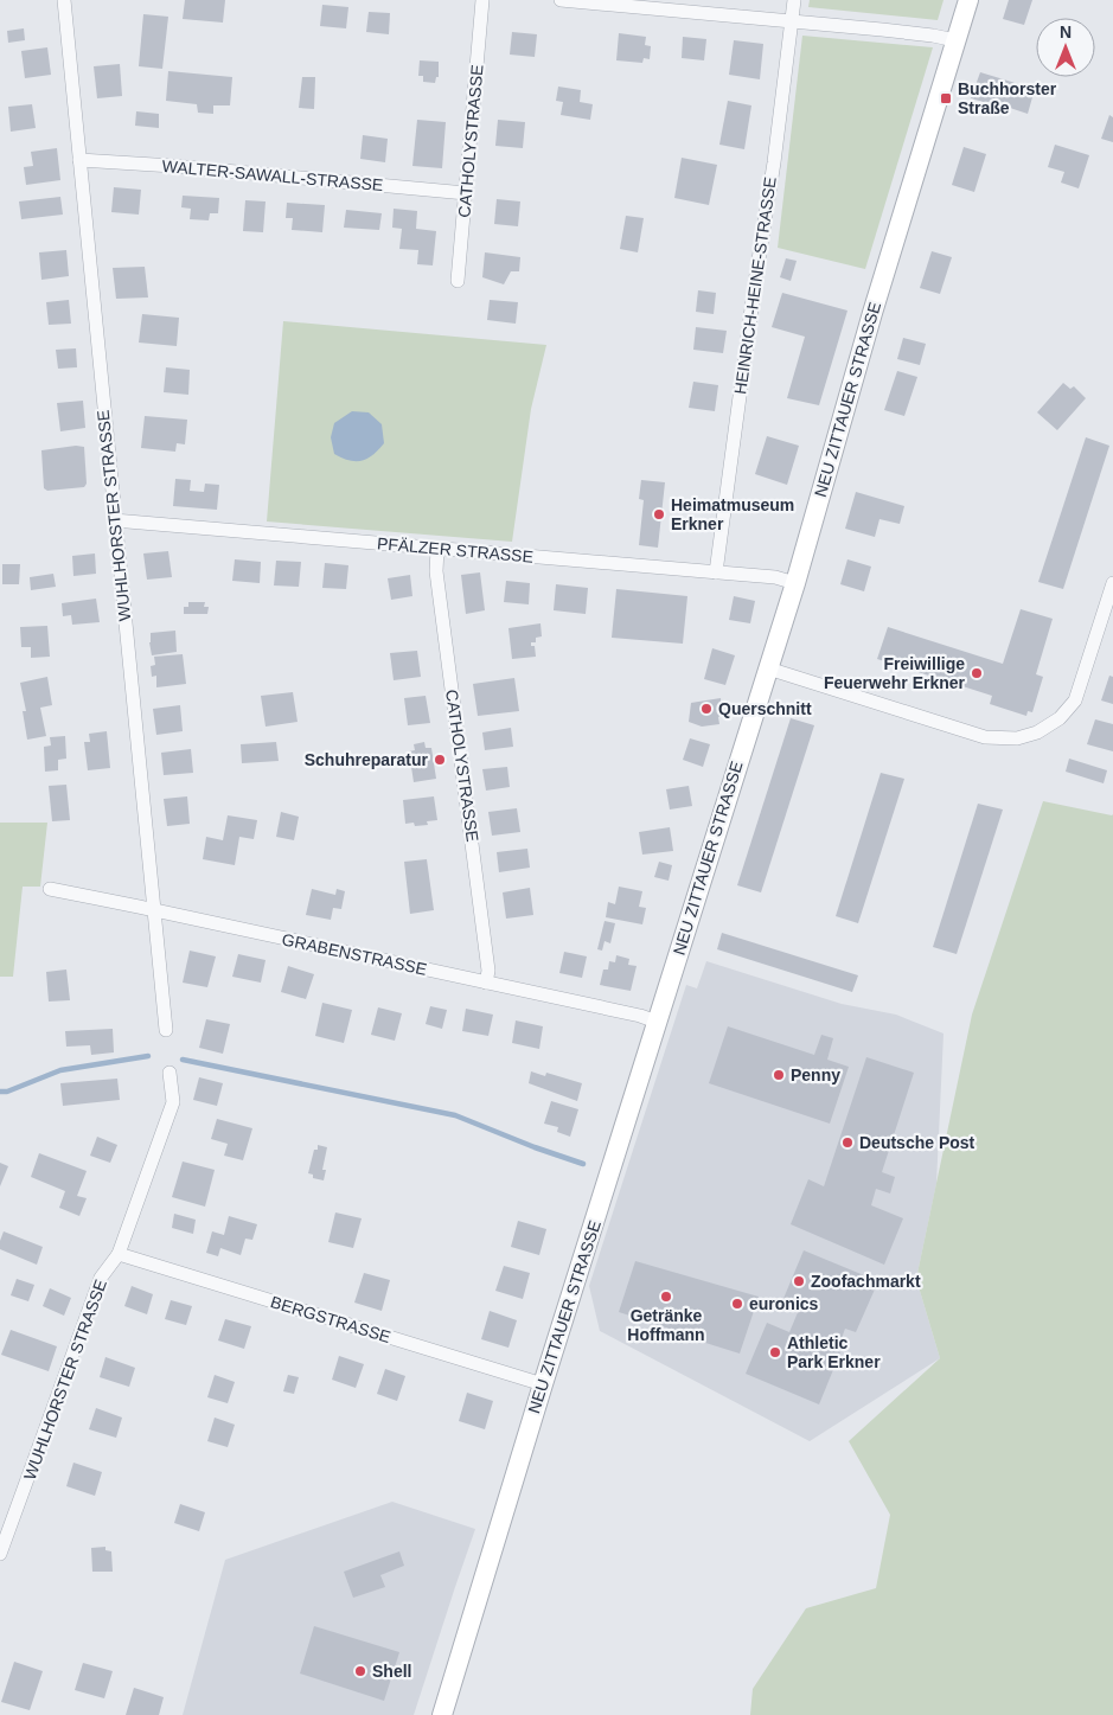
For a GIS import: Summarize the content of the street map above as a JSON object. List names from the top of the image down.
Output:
{
  "streets": {
    "main road": ["NEU ZITTAUER STRASSE"],
    "street": [
      "CATHOLYSTRASSE",
      "WALTER-SAWALL-STRASSE",
      "HEINRICH-HEINE-STRASSE",
      "WUHLHORSTER STRASSE",
      "PFÄLZER STRASSE",
      "GRABENSTRASSE",
      "BERGSTRASSE"
    ]
  },
  "crossings": [
    ["CATHOLYSTRASSE", "WALTER-SAWALL-STRASSE"],
    ["CATHOLYSTRASSE", "PFÄLZER STRASSE"],
    ["CATHOLYSTRASSE", "GRABENSTRASSE"],
    ["WALTER-SAWALL-STRASSE", "WUHLHORSTER STRASSE"],
    ["HEINRICH-HEINE-STRASSE", "PFÄLZER STRASSE"],
    ["NEU ZITTAUER STRASSE", "PFÄLZER STRASSE"],
    ["NEU ZITTAUER STRASSE", "GRABENSTRASSE"],
    ["NEU ZITTAUER STRASSE", "BERGSTRASSE"],
    ["WUHLHORSTER STRASSE", "PFÄLZER STRASSE"],
    ["WUHLHORSTER STRASSE", "GRABENSTRASSE"],
    ["WUHLHORSTER STRASSE", "BERGSTRASSE"]
  ],
  "places": {
    "transit": ["Buchhorster Straße"],
    "other": [
      "Heimatmuseum Erkner",
      "Freiwillige Feuerwehr Erkner",
      "Querschnitt",
      "Schuhreparatur",
      "Penny",
      "Deutsche Post",
      "Zoofachmarkt",
      "Getränke Hoffmann",
      "euronics",
      "Athletic Park Erkner",
      "Shell"
    ]
  },
  "north": "top"
}
